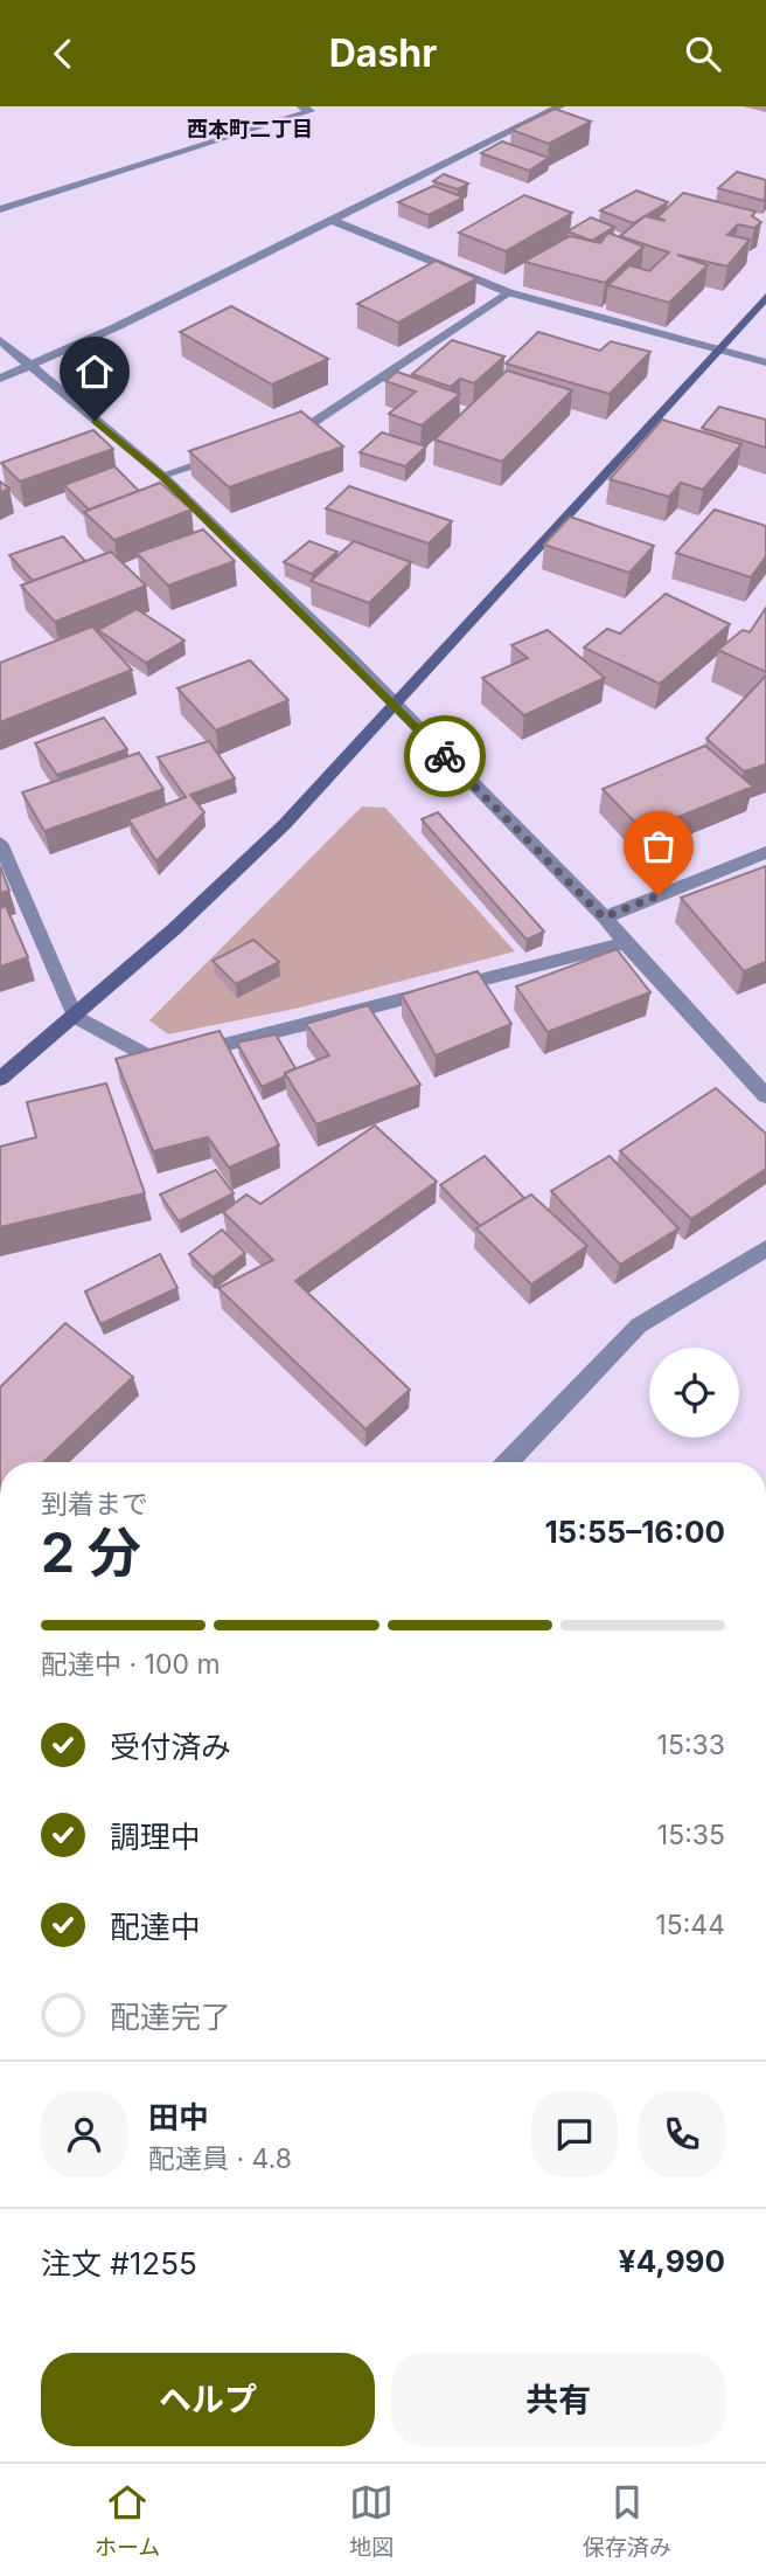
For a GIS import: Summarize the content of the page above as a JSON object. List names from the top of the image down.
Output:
{
  "districts": ["西本町二丁目"],
  "page": {
    "header": "Dashr",
    "heading": ["2 分", "到着まで", "15:55–16:00"],
    "panel": [
      "田中",
      "配達員 · 4.8",
      "注文 #1255",
      "¥4,990"
    ],
    "bar": "配達中 · 100 m",
    "list": [
      ["受付済み", "15:33"],
      ["調理中", "15:35"],
      ["配達中", "15:44"],
      "配達完了"
    ],
    "buttons": ["ヘルプ", "共有"],
    "tabs": ["ホーム", "地図", "保存済み"]
  }
}
